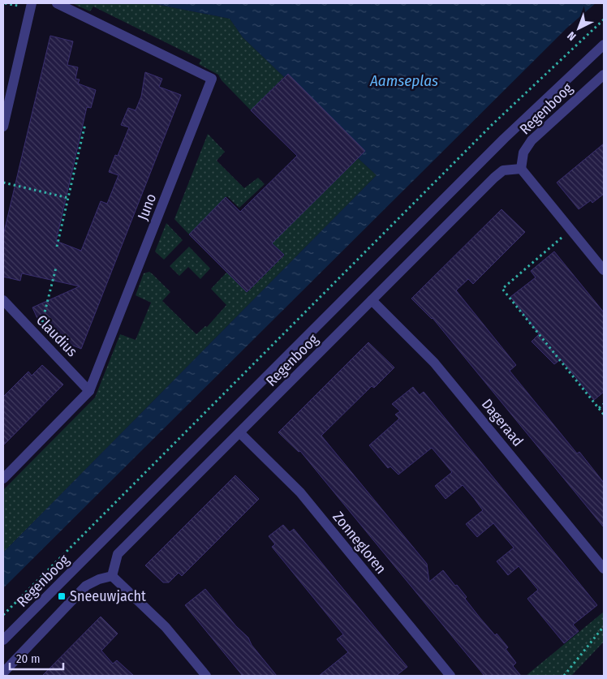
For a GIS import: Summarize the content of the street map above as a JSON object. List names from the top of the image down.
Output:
{
  "streets": {
    "street": [
      "Regenboog",
      "Juno",
      "Claudius",
      "Dageraad",
      "Zonnegloren"
    ]
  },
  "crossings": [
    ["Regenboog", "Dageraad"],
    ["Regenboog", "Zonnegloren"],
    ["Juno", "Claudius"]
  ],
  "water": ["Aamseplas"],
  "places": {
    "transit": ["Sneeuwjacht"]
  },
  "scale_bar": "20 m",
  "north": "bottom left"
}
